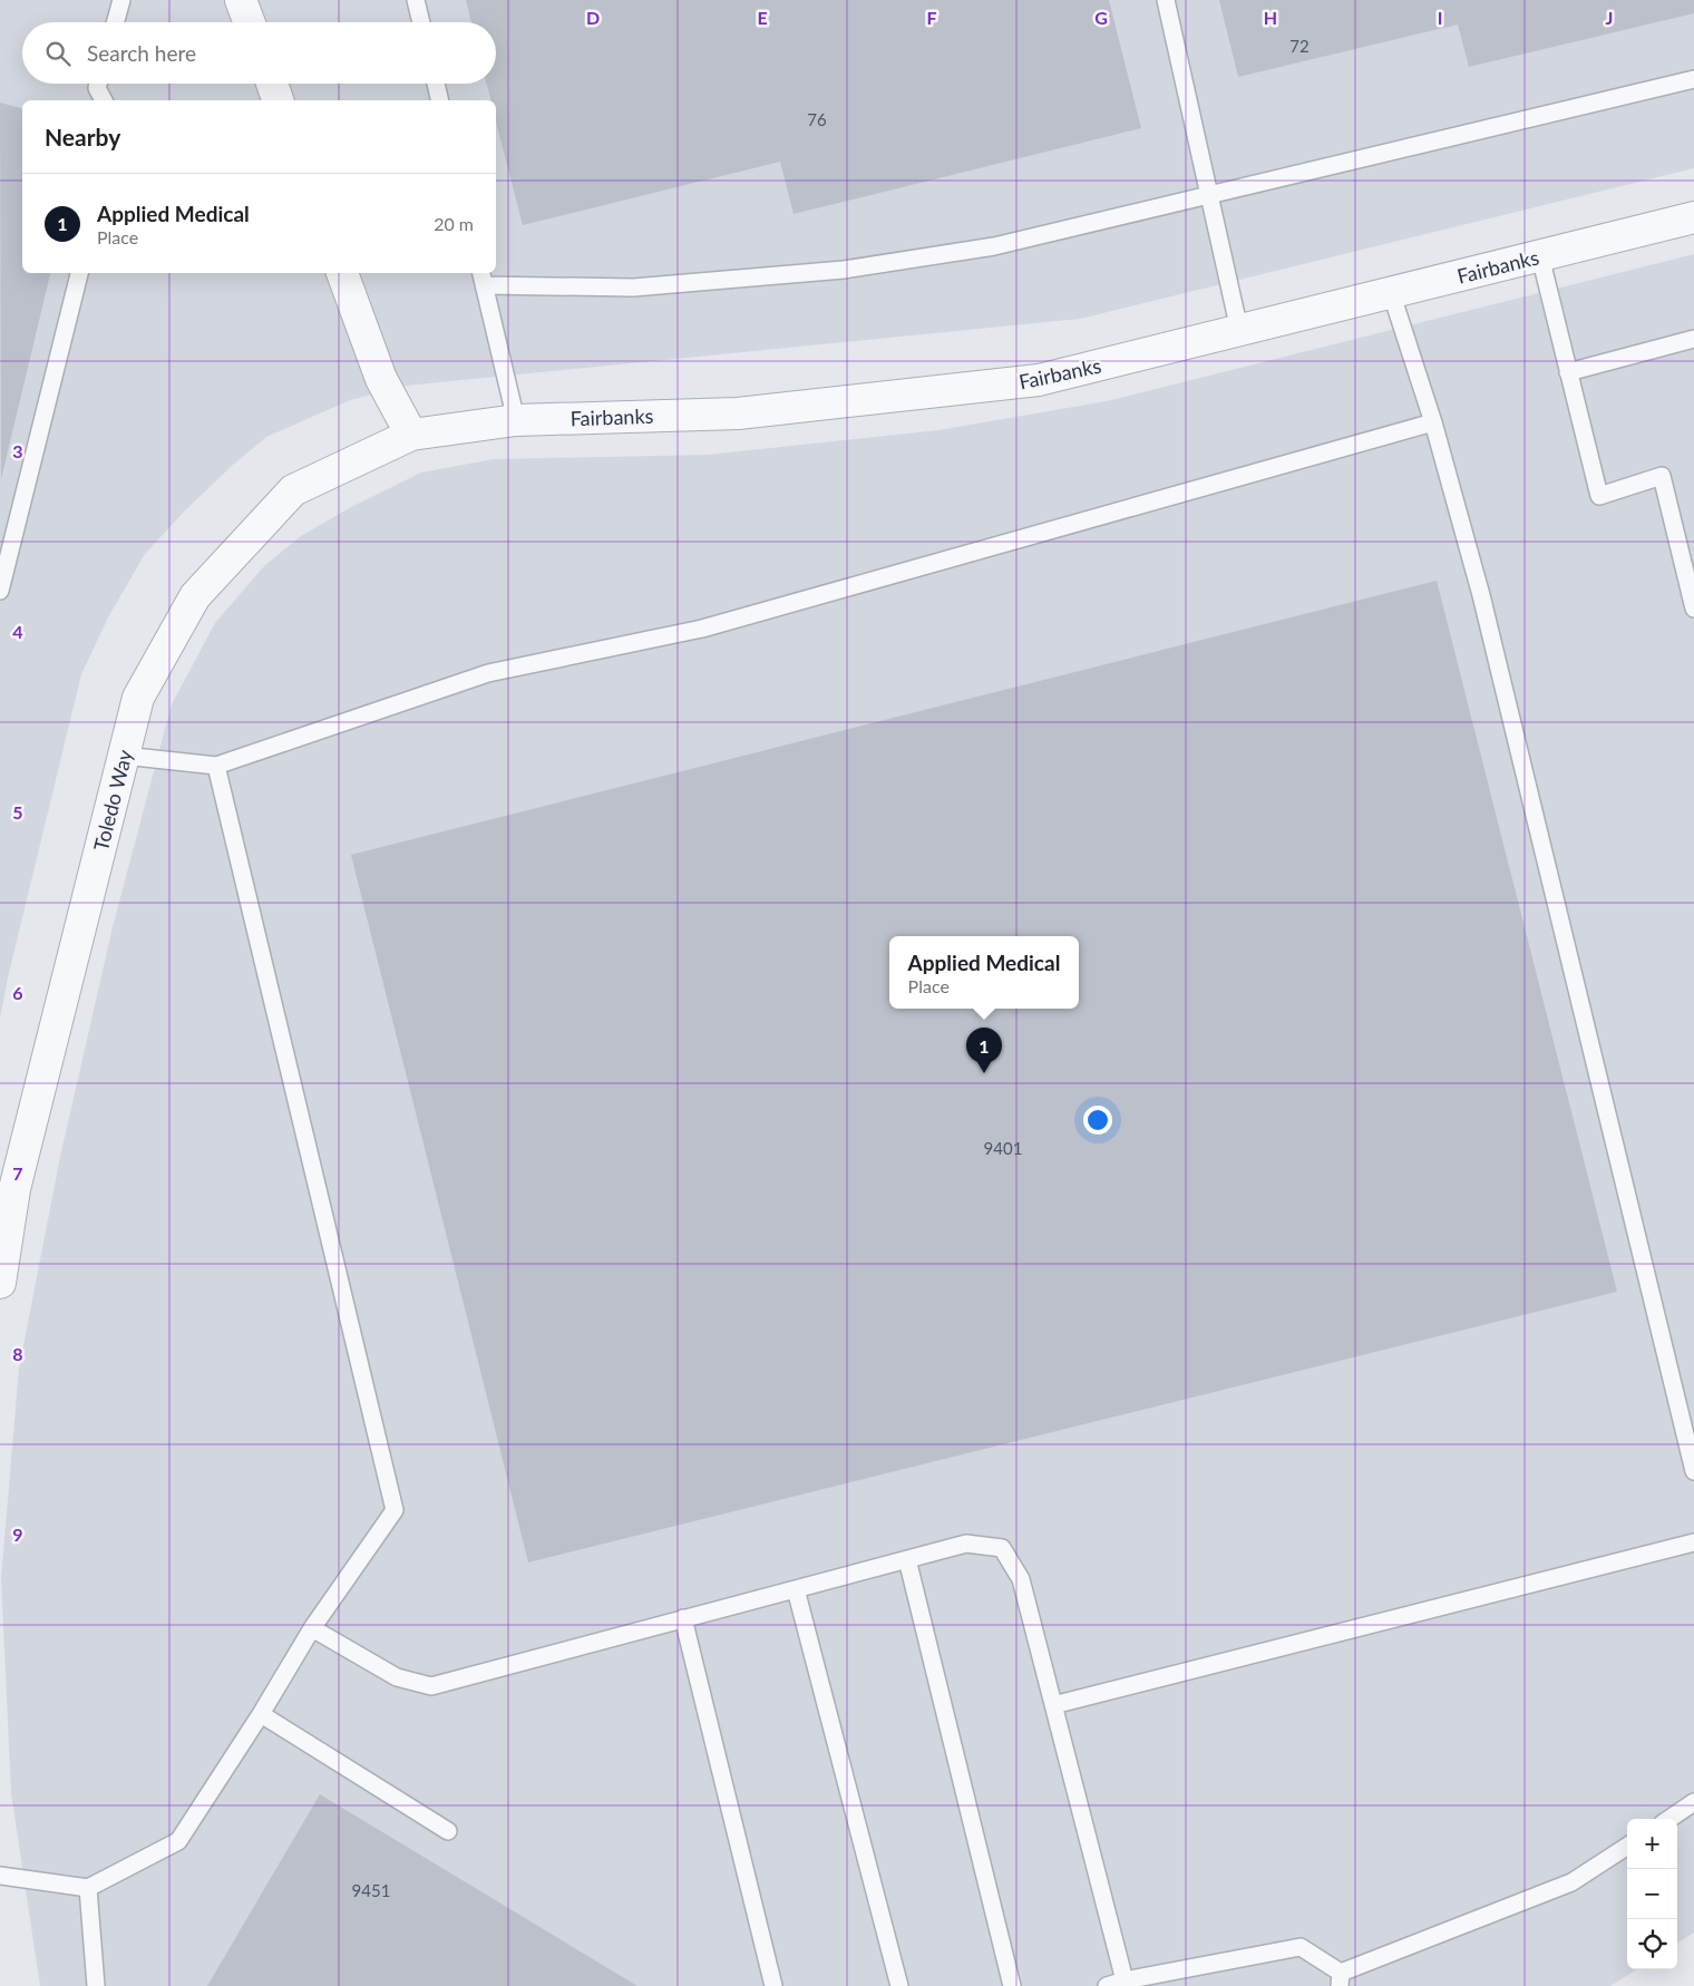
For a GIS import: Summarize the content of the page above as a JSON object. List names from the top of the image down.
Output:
{
  "streets": {
    "street": ["Fairbanks", "Toledo Way"]
  },
  "crossings": [
    ["Fairbanks", "Toledo Way"]
  ],
  "house_numbers": [
    "72",
    "76",
    "9401",
    "9451"
  ],
  "page": {
    "search": "Search here",
    "heading": "Nearby",
    "list": [
      {
        "mark": "1",
        "name": "Applied Medical",
        "note": "Place",
        "value": "20 m"
      }
    ],
    "popup": ["Applied Medical", "Place"],
    "pins": "1",
    "map_buttons": ["+", "−"]
  },
  "grid": {
    "columns": [
      "D",
      "E",
      "F",
      "G",
      "H",
      "I",
      "J"
    ],
    "rows": [
      "3",
      "4",
      "5",
      "6",
      "7",
      "8",
      "9"
    ]
  }
}
